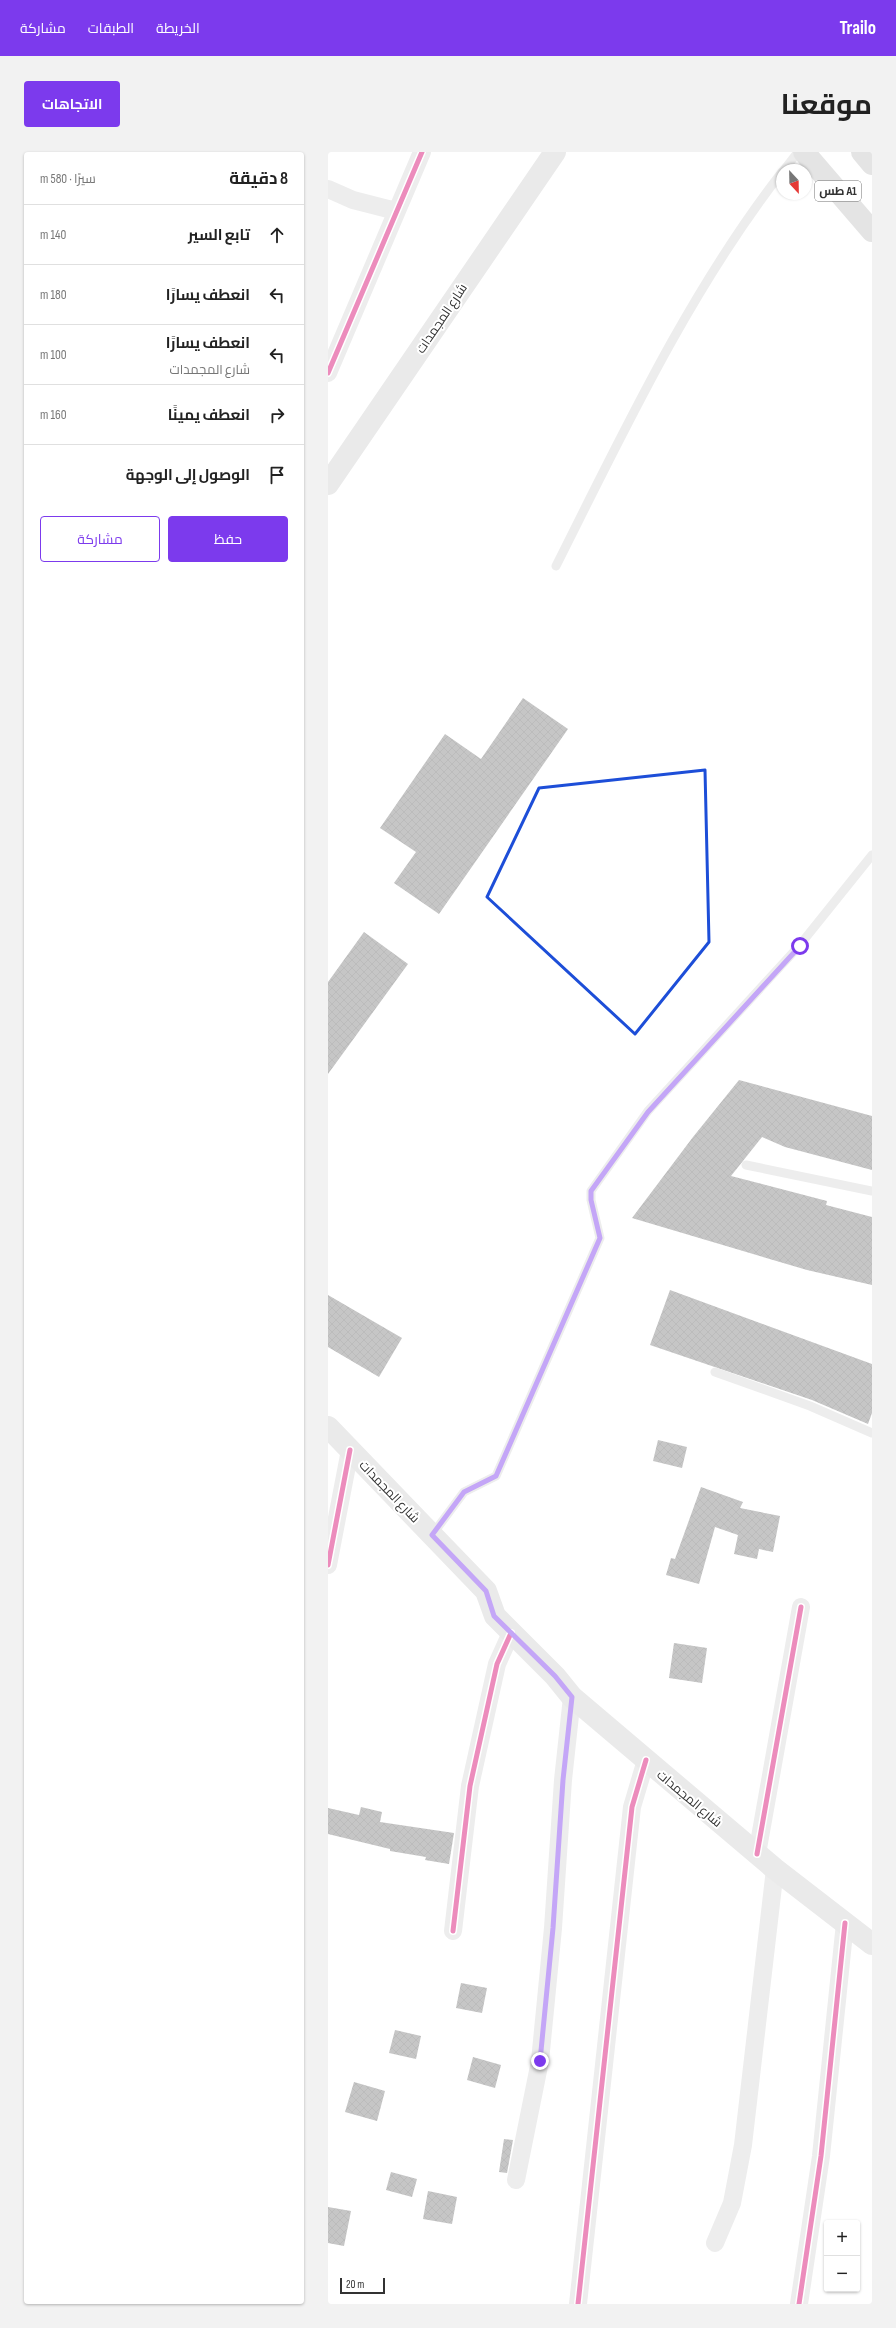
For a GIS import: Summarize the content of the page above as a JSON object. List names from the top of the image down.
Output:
{
  "streets": {
    "highway": ["طس A1"],
    "main road": ["شارع المجمدات"]
  },
  "scale_bar": "20 m",
  "north": "bottom",
  "page": {
    "header": "Trailo",
    "nav": ["الخريطة", "الطبقات", "مشاركة"],
    "title": "موقعنا",
    "buttons": [
      "الاتجاهات",
      ["حفظ", "مشاركة"]
    ],
    "heading": ["8 دقيقة", "سيرًا · 580 m"],
    "list": [
      ["تابع السير", "140 m"],
      ["انعطف يسارًا", "180 m"],
      ["انعطف يسارًا", "شارع المجمدات", "100 m"],
      ["انعطف يمينًا", "160 m"],
      "الوصول إلى الوجهة"
    ],
    "map_buttons": ["+", "−"],
    "scale": "20 m"
  }
}
